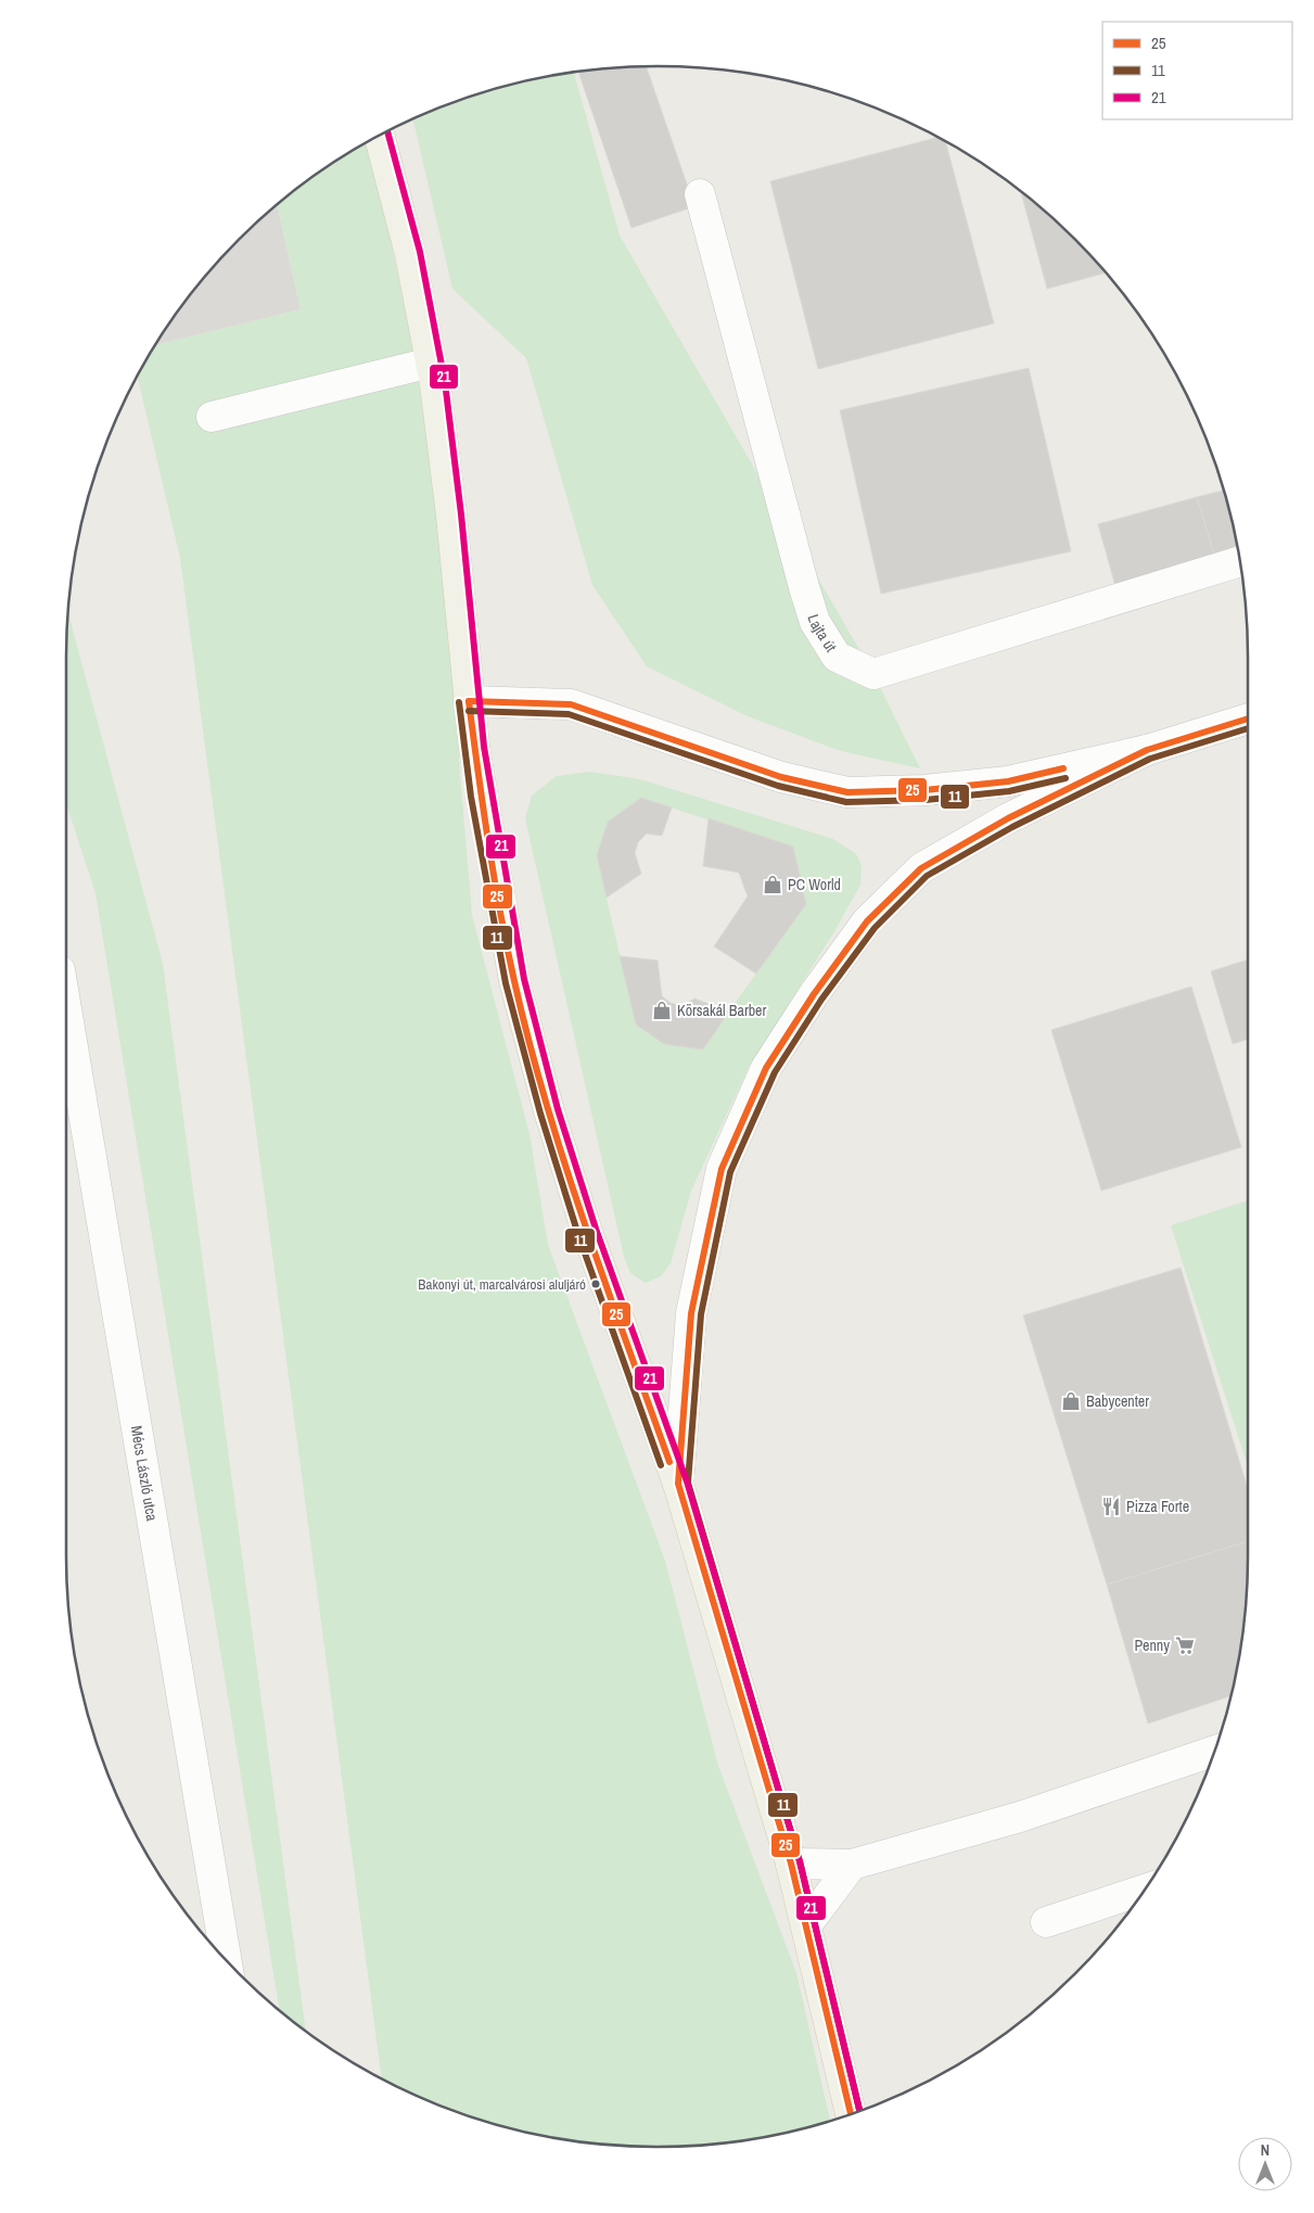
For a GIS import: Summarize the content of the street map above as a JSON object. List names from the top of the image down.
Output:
{
  "streets": {
    "street": ["Lajta út", "Mécs László utca"]
  },
  "places": {
    "shop": ["PC World", "Körsakál Barber", "Babycenter"],
    "other": ["Bakonyi út, marcalvárosi aluljáró"],
    "restaurant": ["Pizza Forte"],
    "supermarket": ["Penny"]
  },
  "lines": ["transit line 21", "transit line 25", "transit line 11"],
  "legend": ["25", "11", "21"],
  "north": "top"
}
